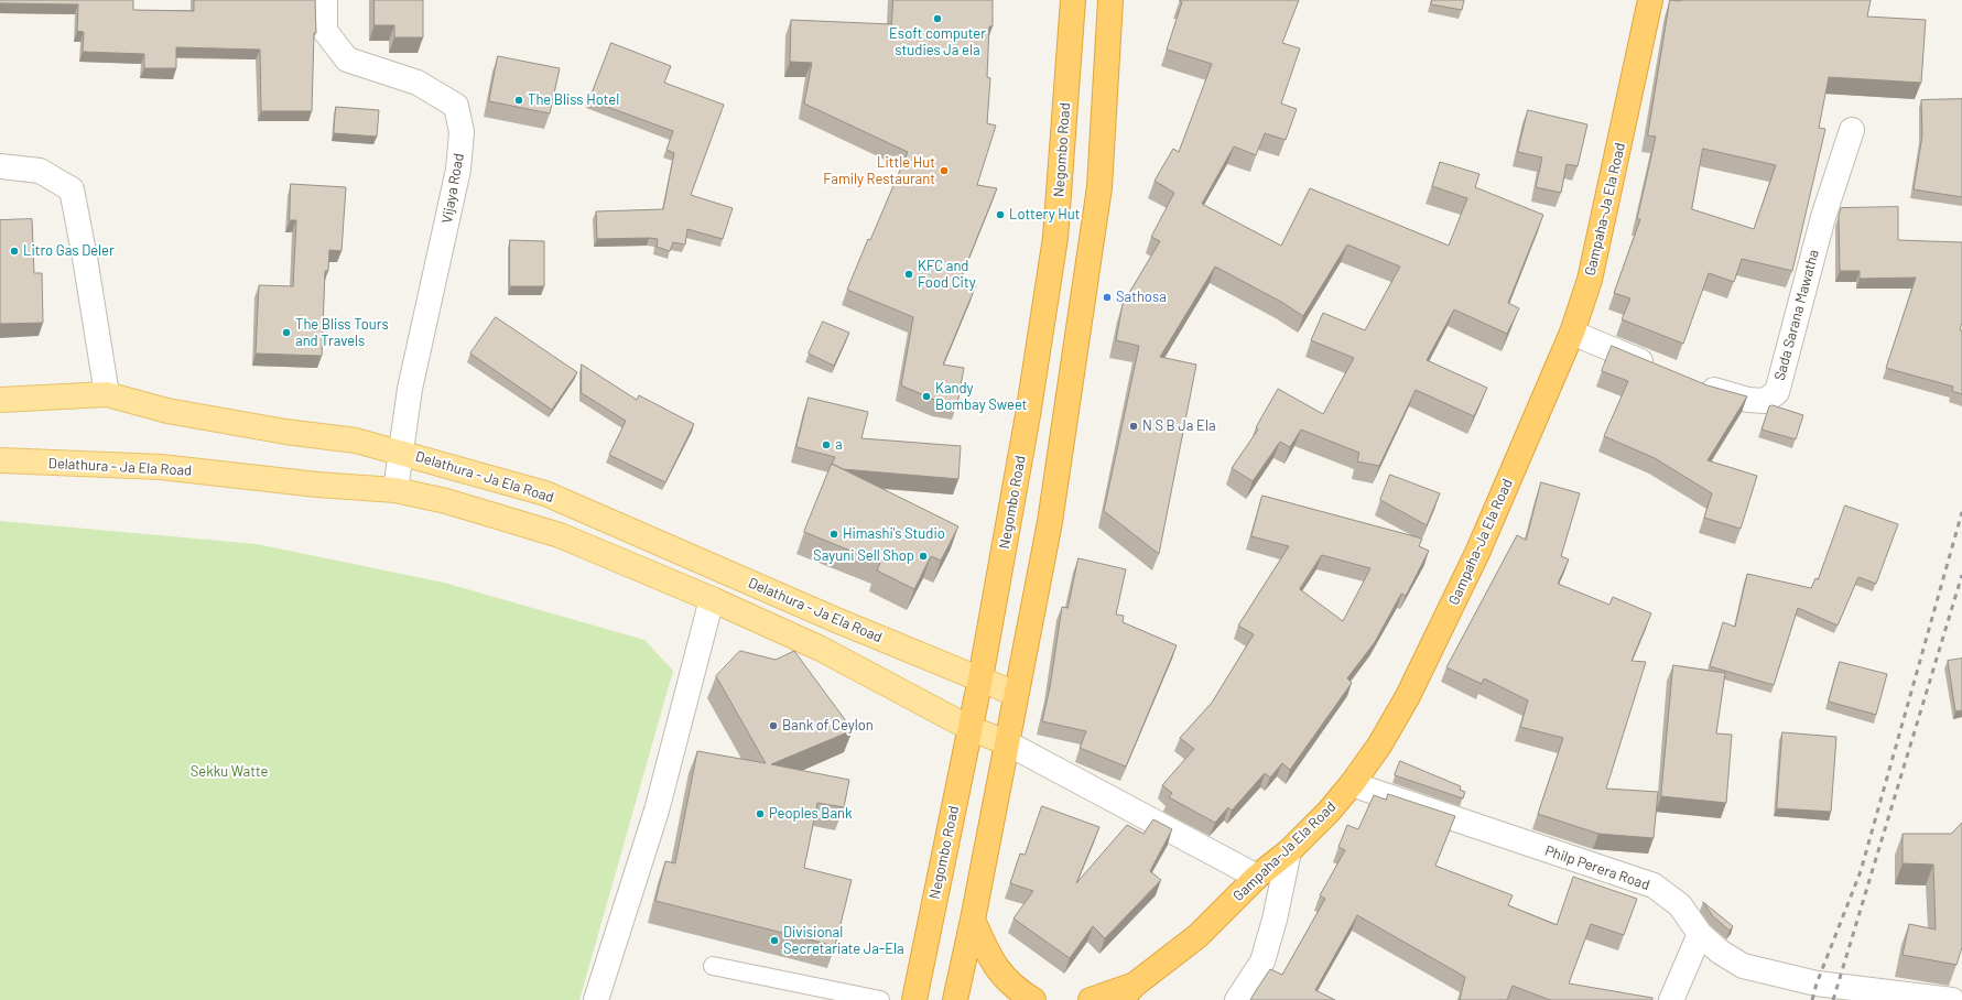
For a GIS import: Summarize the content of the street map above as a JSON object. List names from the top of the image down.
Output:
{
  "streets": {
    "highway": ["Negombo Road", "Gampaha-Ja Ela Road"],
    "main road": ["Delathura - Ja Ela Road"],
    "street": ["Vijaya Road", "Sada Sarana Mawatha", "Philp Perera Road"]
  },
  "crossings": [
    ["Negombo Road", "Delathura - Ja Ela Road"],
    ["Vijaya Road", "Delathura - Ja Ela Road"],
    ["Gampaha-Ja Ela Road", "Philp Perera Road"]
  ],
  "parks": ["Sekku Watte"],
  "places": [
    "Esoft computer studies Ja ela",
    "The Bliss Hotel",
    "Little Hut Family Restaurant",
    "Lottery Hut",
    "Litro Gas Deler",
    "KFC and Food City",
    "Sathosa",
    "The Bliss Tours and Travels",
    "Kandy Bombay Sweet",
    "N S B Ja Ela",
    "a",
    "Himashi's Studio",
    "Sayuni Sell Shop",
    "Bank of Ceylon",
    "Peoples Bank",
    "Divisional Secretariate Ja-Ela"
  ]
}
